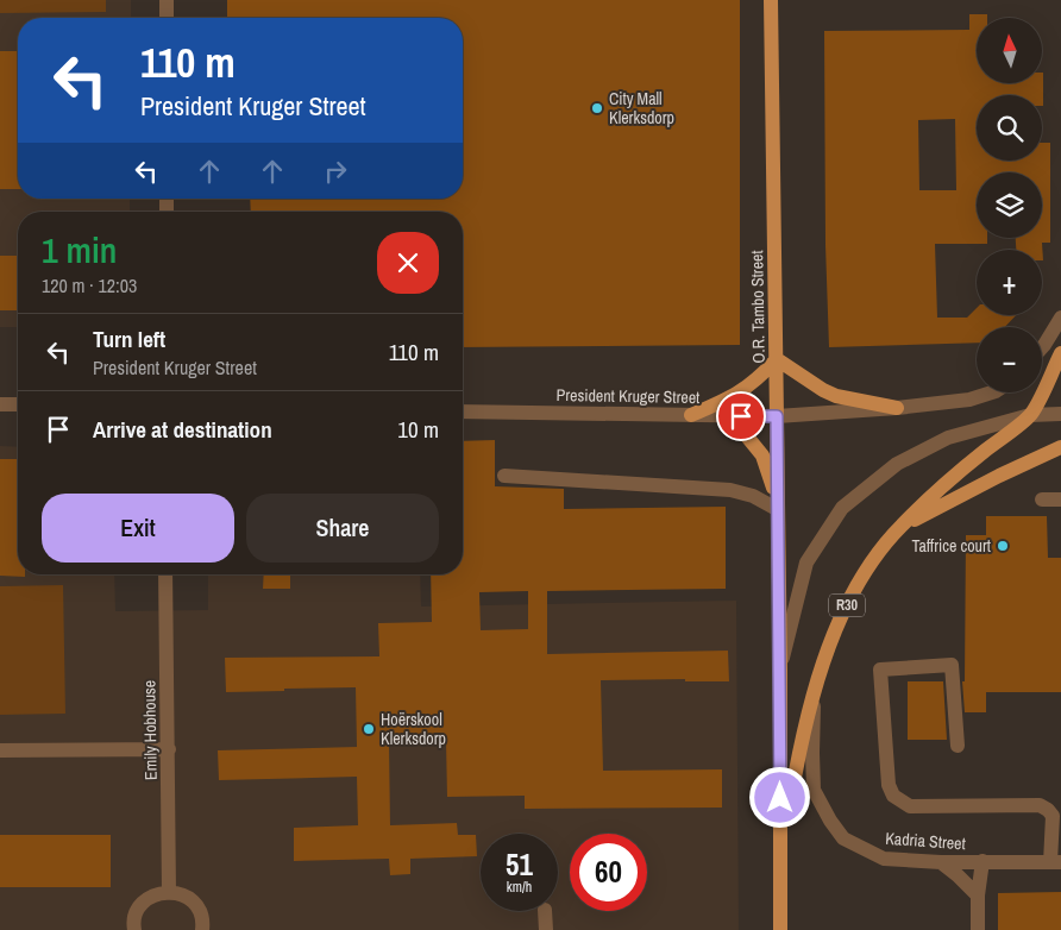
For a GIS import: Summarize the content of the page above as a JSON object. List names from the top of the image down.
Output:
{
  "streets": {
    "main road": ["O.R. Tambo Street", "R30"],
    "street": ["President Kruger Street", "Emily Hobhouse", "Kadria Street"]
  },
  "crossings": [
    ["O.R. Tambo Street", "President Kruger Street"],
    ["O.R. Tambo Street", "R30"],
    ["O.R. Tambo Street", "Kadria Street"]
  ],
  "places": ["City Mall Klerksdorp", "Taffrice court", "Hoërskool Klerksdorp"],
  "north": "top",
  "page": {
    "map_buttons": ["+", "−"],
    "turn": ["110 m", "President Kruger Street"],
    "heading": ["1 min", "120 m · 12:03"],
    "list": [
      {
        "name": "Turn left",
        "note": "President Kruger Street",
        "value": "110 m"
      },
      {
        "name": "Arrive at destination",
        "value": "10 m"
      }
    ],
    "buttons": ["Exit", "Share"],
    "speed": "51 km/h",
    "limit": "60"
  }
}
